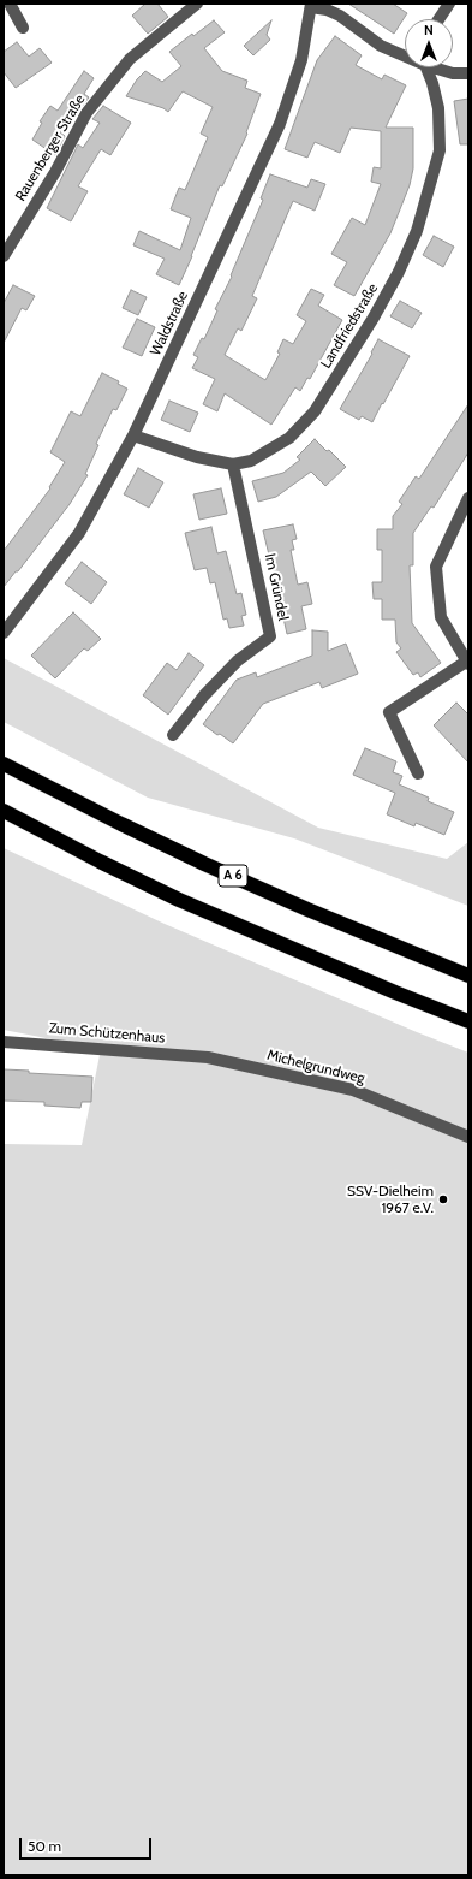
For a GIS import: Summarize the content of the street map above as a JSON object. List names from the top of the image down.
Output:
{
  "streets": {
    "highway": ["A 6"],
    "street": [
      "Rauenberger Straße",
      "Waldstraße",
      "Landfriedstraße",
      "Im Gründel",
      "Zum Schützenhaus",
      "Michelgrundweg"
    ]
  },
  "crossings": [
    ["Waldstraße", "Landfriedstraße"],
    ["Landfriedstraße", "Im Gründel"],
    ["Zum Schützenhaus", "Michelgrundweg"]
  ],
  "places": ["SSV-Dielheim 1967 e.V."],
  "scale_bar": "50 m",
  "north": "top"
}
